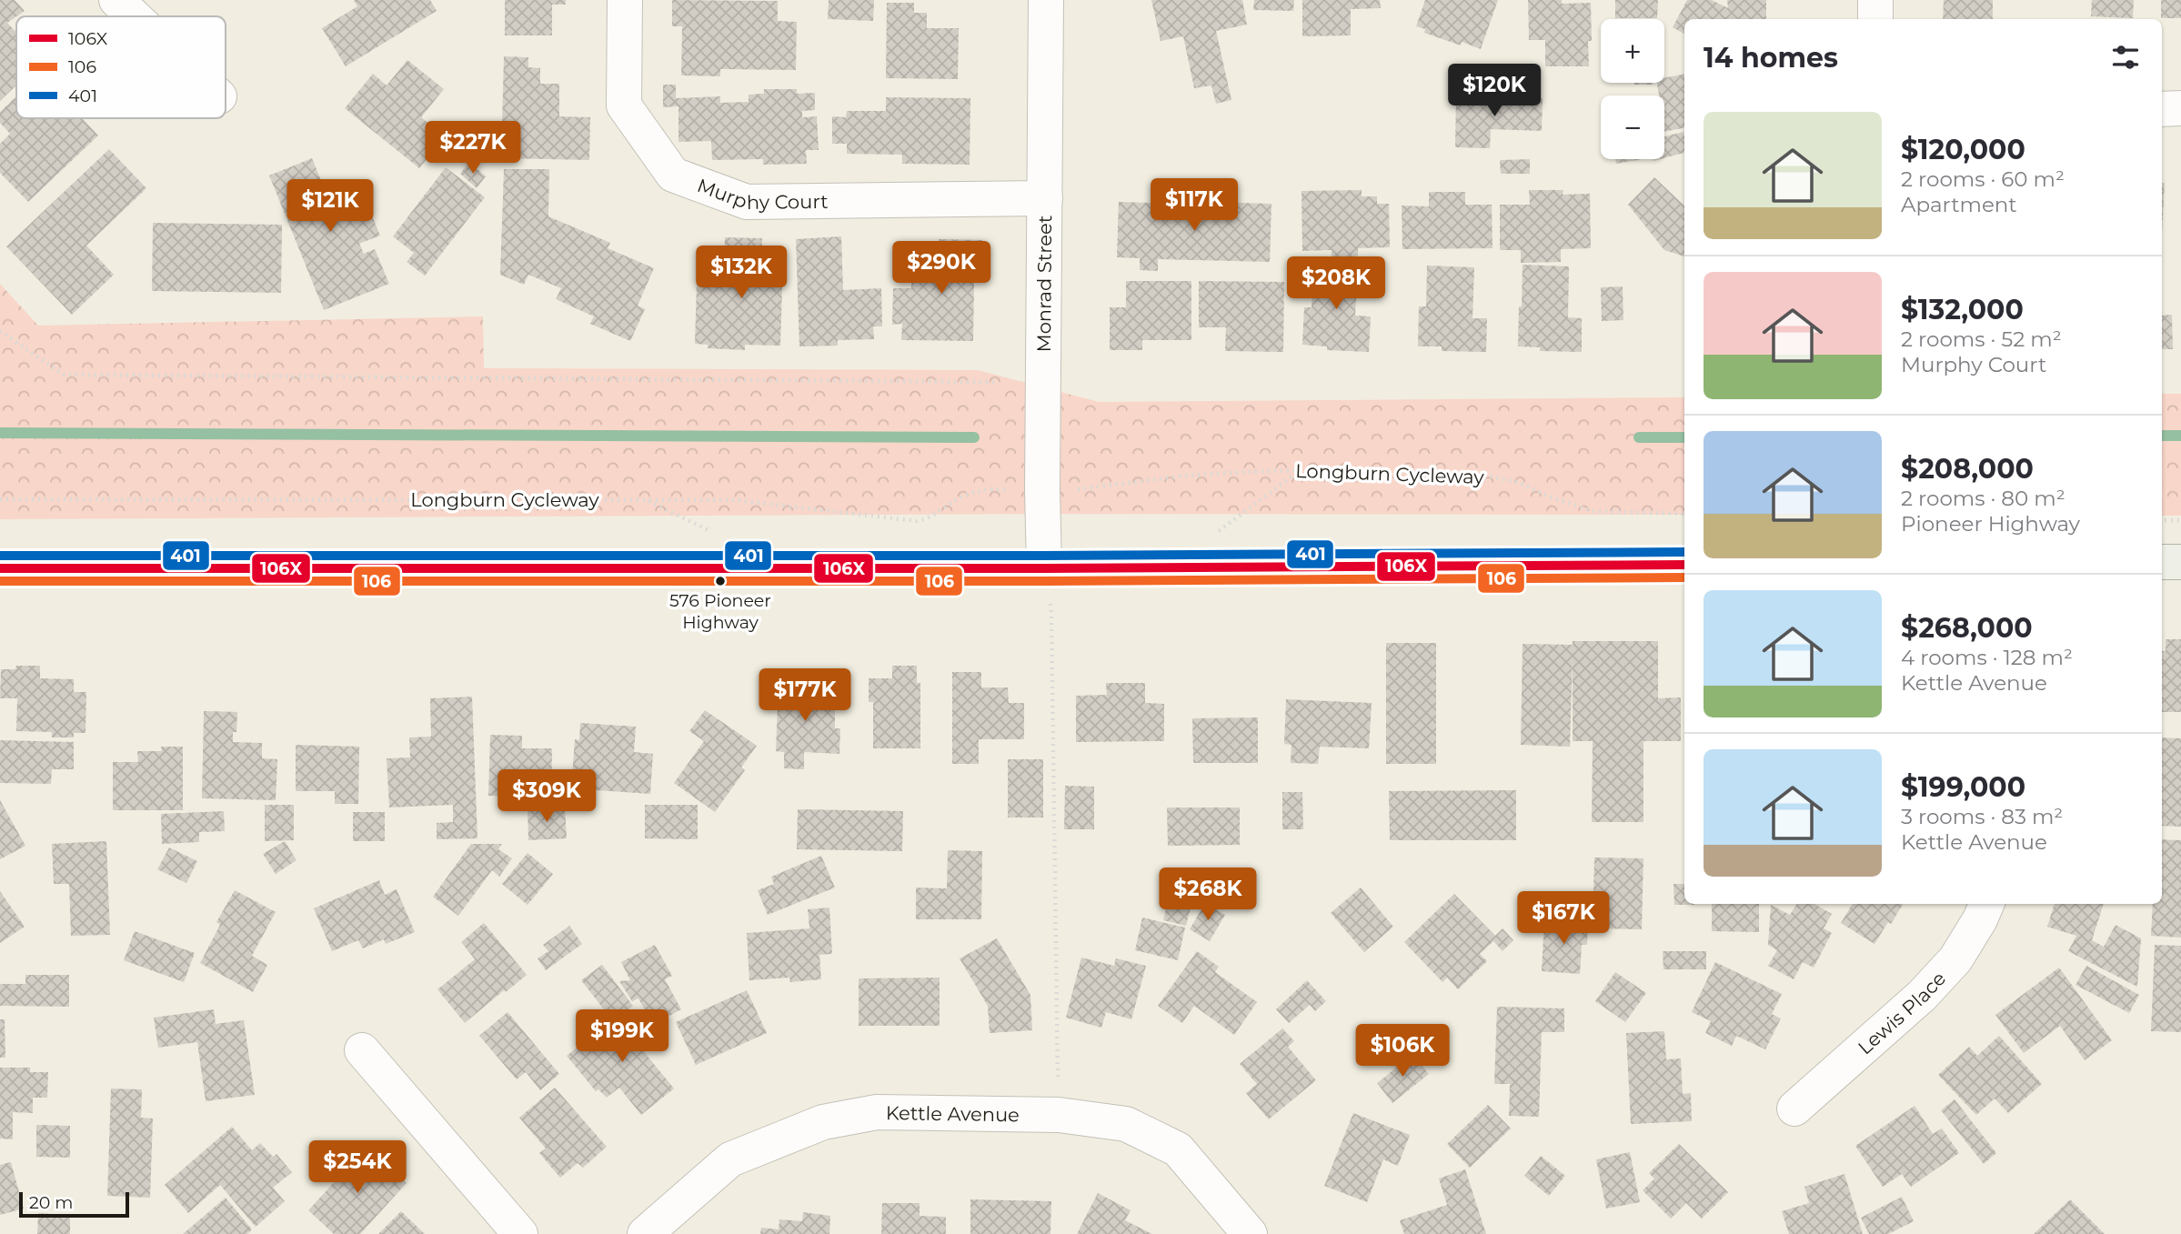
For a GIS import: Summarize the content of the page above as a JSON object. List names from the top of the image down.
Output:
{
  "streets": {
    "street": [
      "Murphy Court",
      "Monrad Street",
      "Lewis Place",
      "Kettle Avenue"
    ],
    "path": ["Longburn Cycleway"]
  },
  "crossings": [
    ["Murphy Court", "Monrad Street"]
  ],
  "places": ["576 Pioneer Highway"],
  "lines": ["transit line 401", "transit line 106X", "transit line 106"],
  "legend": ["106X", "106", "401"],
  "scale_bar": "20 m",
  "page": {
    "map_buttons": ["+", "−"],
    "heading": "14 homes",
    "price": [
      "$120K",
      "$227K",
      "$117K",
      "$121K",
      "$290K",
      "$132K",
      "$208K",
      "$177K",
      "$309K",
      "$268K",
      "$167K",
      "$199K",
      "$106K",
      "$254K"
    ],
    "list": [
      {
        "name": "$120,000",
        "note": "2 rooms · 60 m² · Apartment"
      },
      {
        "name": "$132,000",
        "note": "2 rooms · 52 m² · Murphy Court"
      },
      {
        "name": "$208,000",
        "note": "2 rooms · 80 m² · Pioneer Highway"
      },
      {
        "name": "$268,000",
        "note": "4 rooms · 128 m² · Kettle Avenue"
      },
      {
        "name": "$199,000",
        "note": "3 rooms · 83 m² · Kettle Avenue"
      }
    ],
    "scale": "20 m"
  }
}
